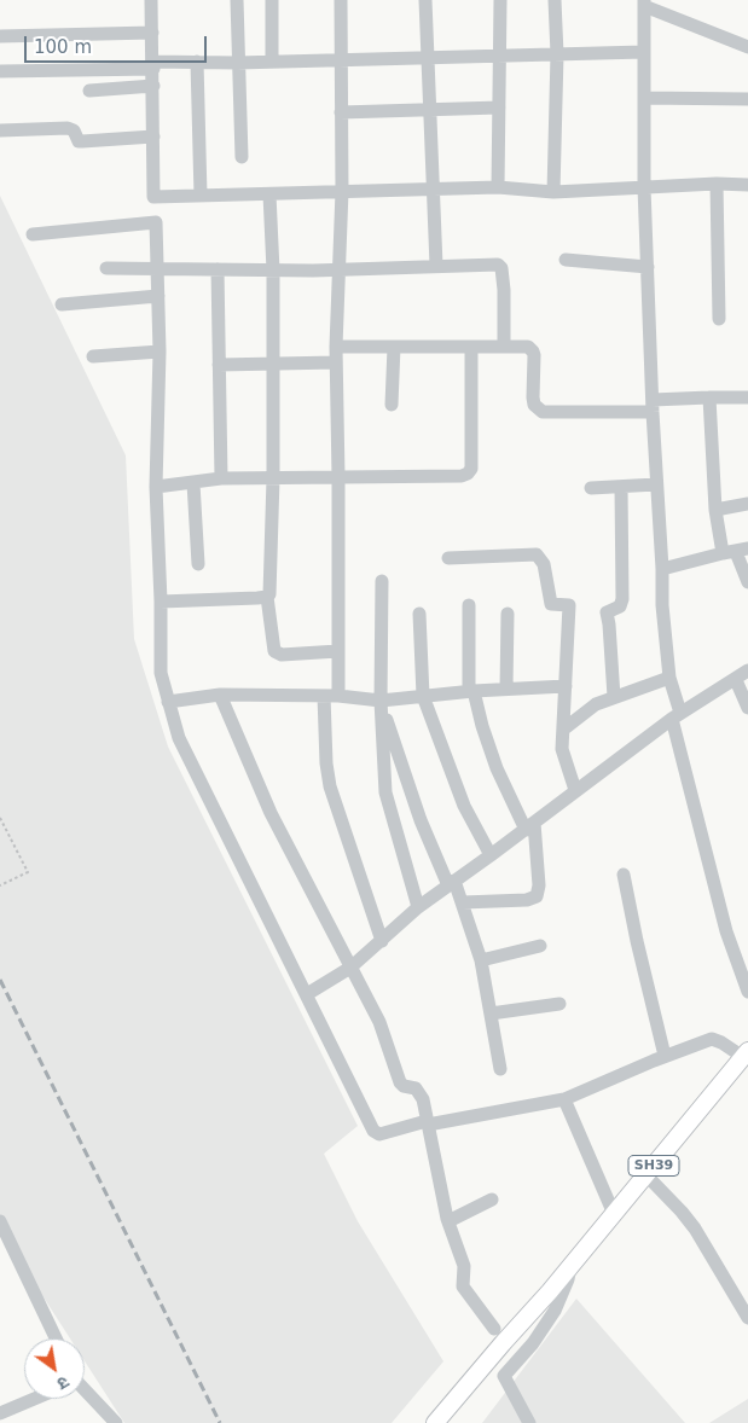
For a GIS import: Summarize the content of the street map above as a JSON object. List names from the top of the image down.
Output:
{
  "streets": {
    "main road": ["SH39"]
  },
  "scale_bar": "100 m",
  "north": "bottom right"
}
